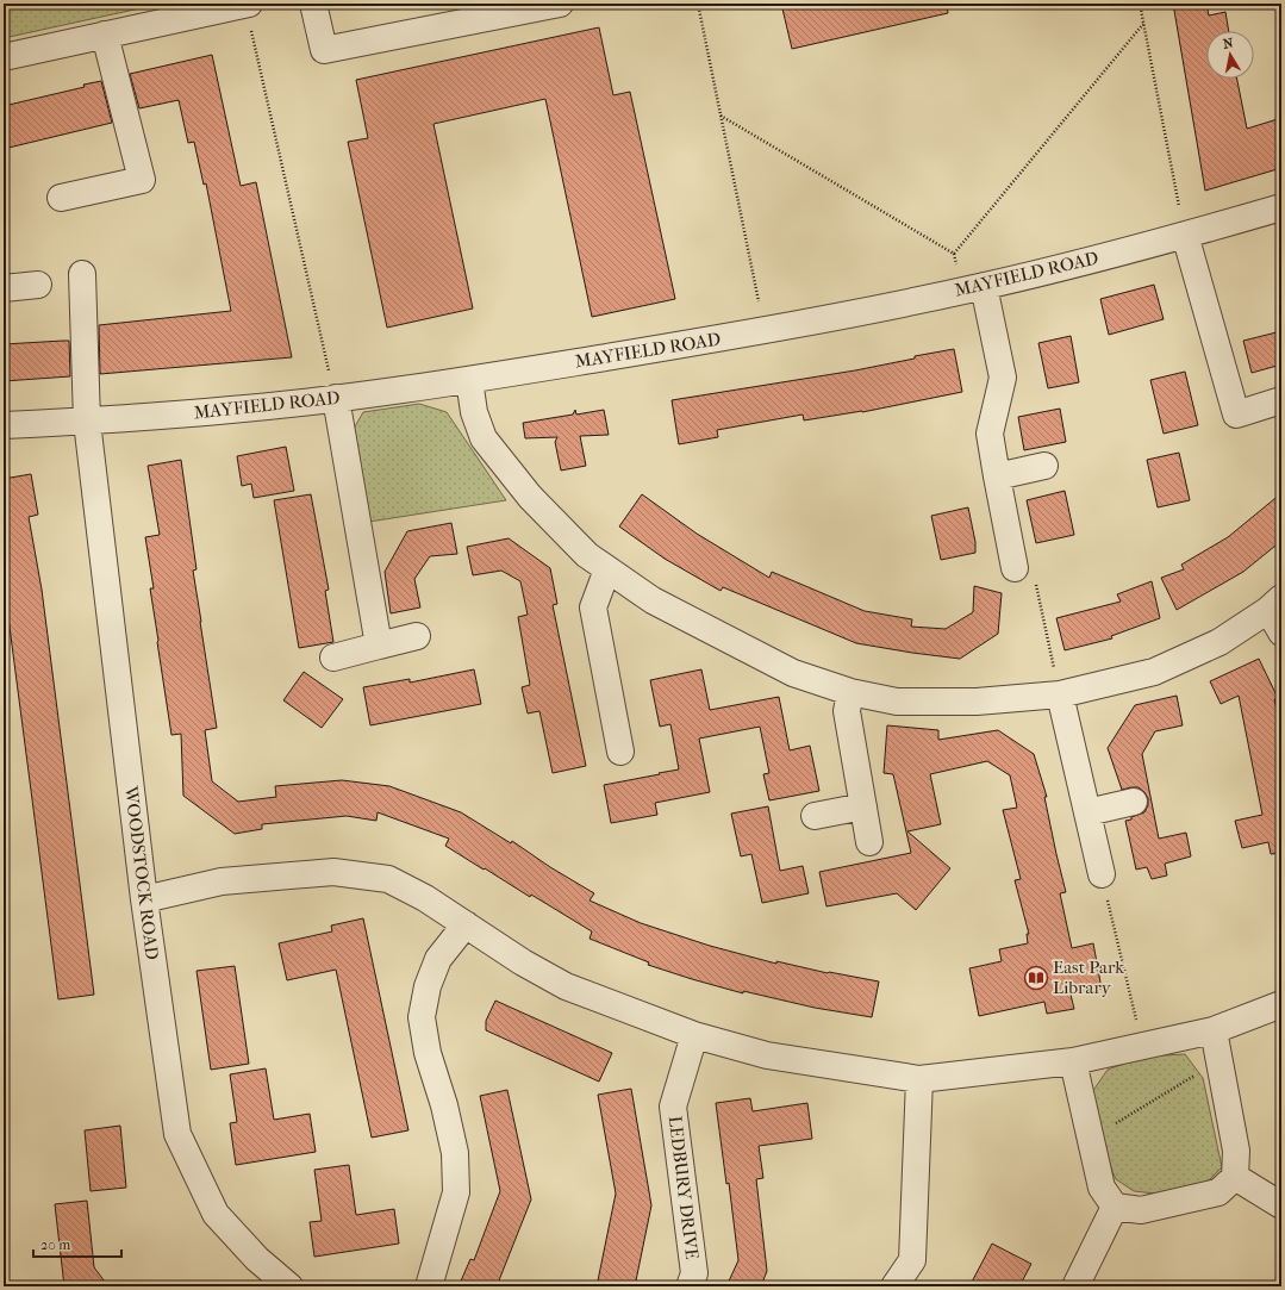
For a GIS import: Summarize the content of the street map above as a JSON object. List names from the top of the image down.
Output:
{
  "streets": {
    "street": ["MAYFIELD ROAD", "WOODSTOCK ROAD", "LEDBURY DRIVE"]
  },
  "crossings": [
    ["MAYFIELD ROAD", "WOODSTOCK ROAD"]
  ],
  "places": {
    "library": ["East Park Library"]
  },
  "scale_bar": "20 m",
  "north": "top"
}
